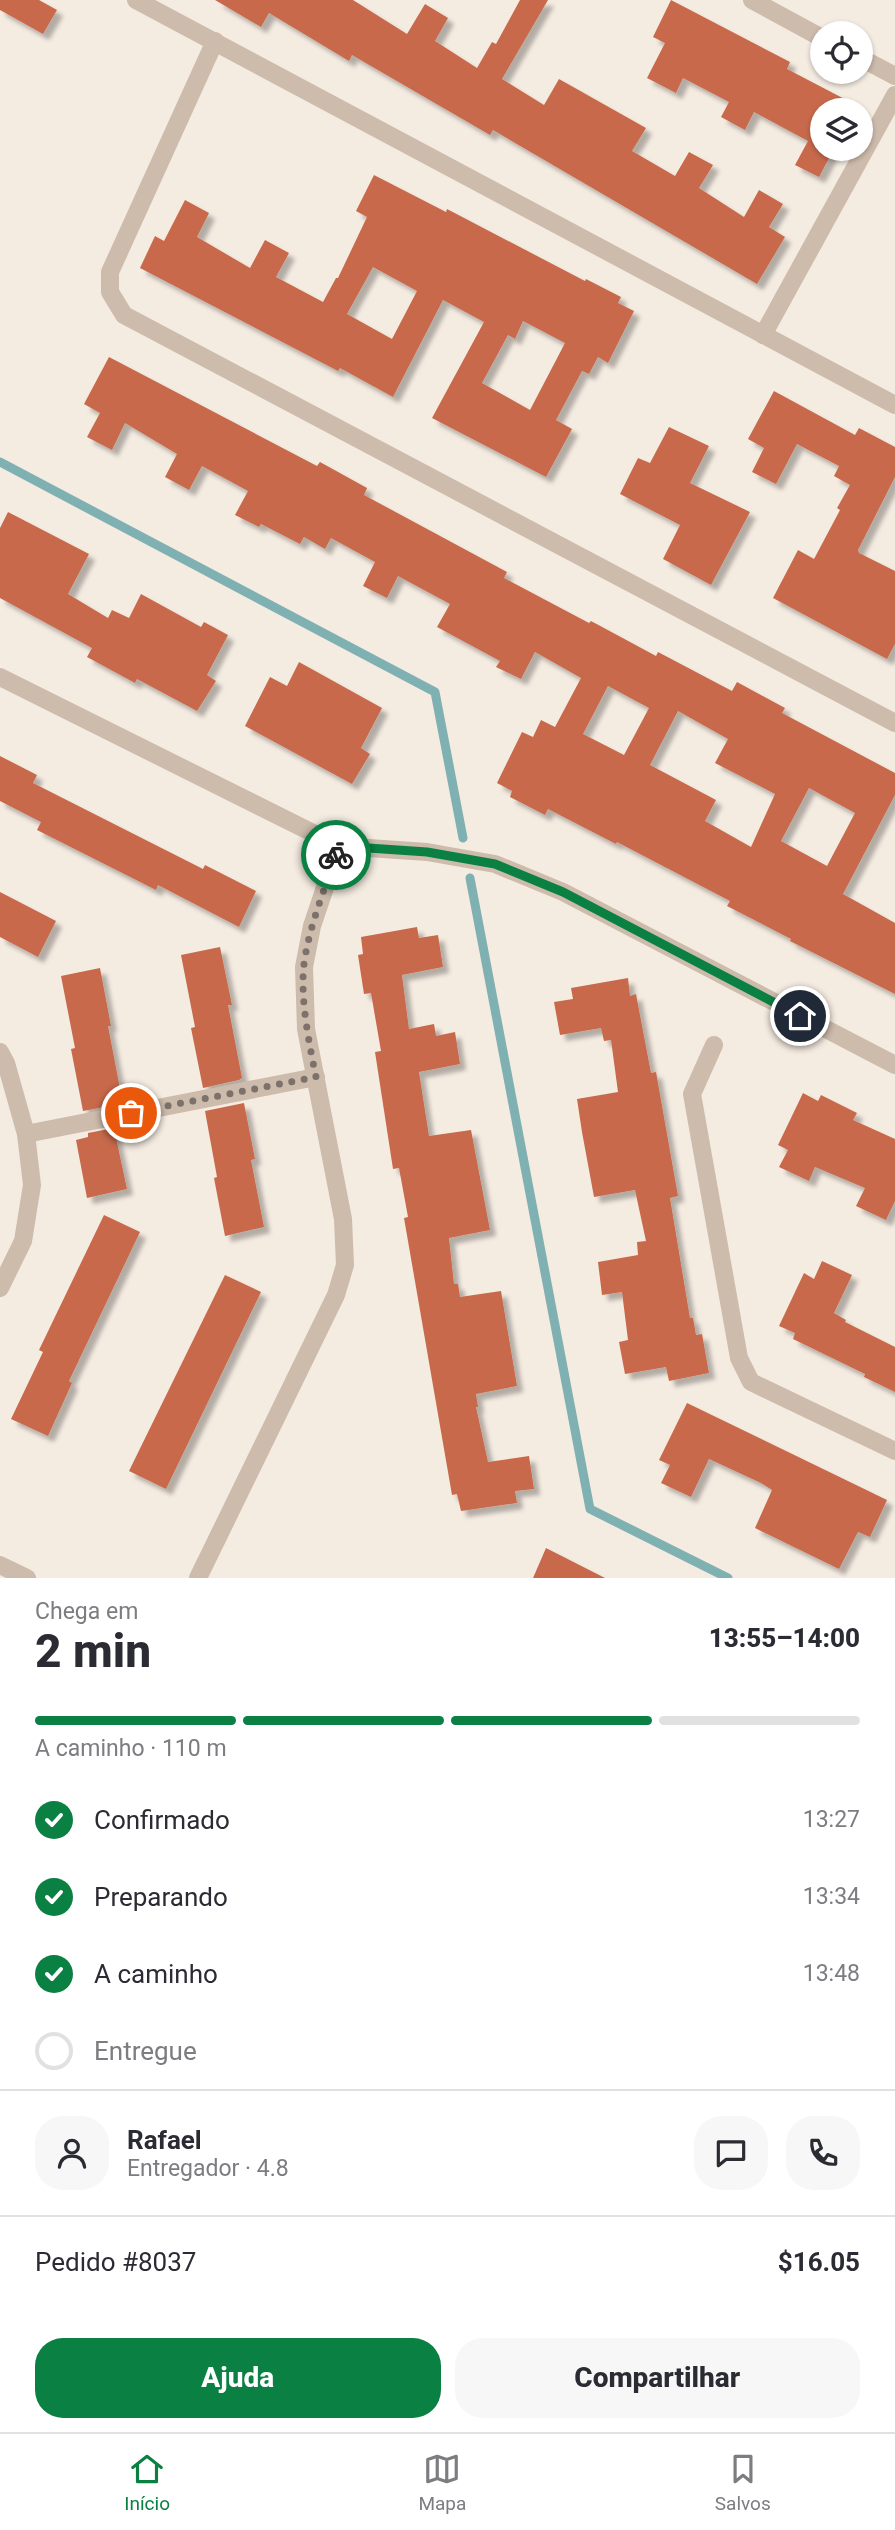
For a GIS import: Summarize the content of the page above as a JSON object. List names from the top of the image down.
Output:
{
  "page": {
    "heading": ["2 min", "Chega em", "13:55–14:00"],
    "panel": [
      "Rafael",
      "Entregador · 4.8",
      "Pedido #8037",
      "$16.05"
    ],
    "bar": "A caminho · 110 m",
    "list": [
      ["Confirmado", "13:27"],
      ["Preparando", "13:34"],
      ["A caminho", "13:48"],
      "Entregue"
    ],
    "buttons": ["Ajuda", "Compartilhar"],
    "tabs": ["Início", "Mapa", "Salvos"]
  }
}
